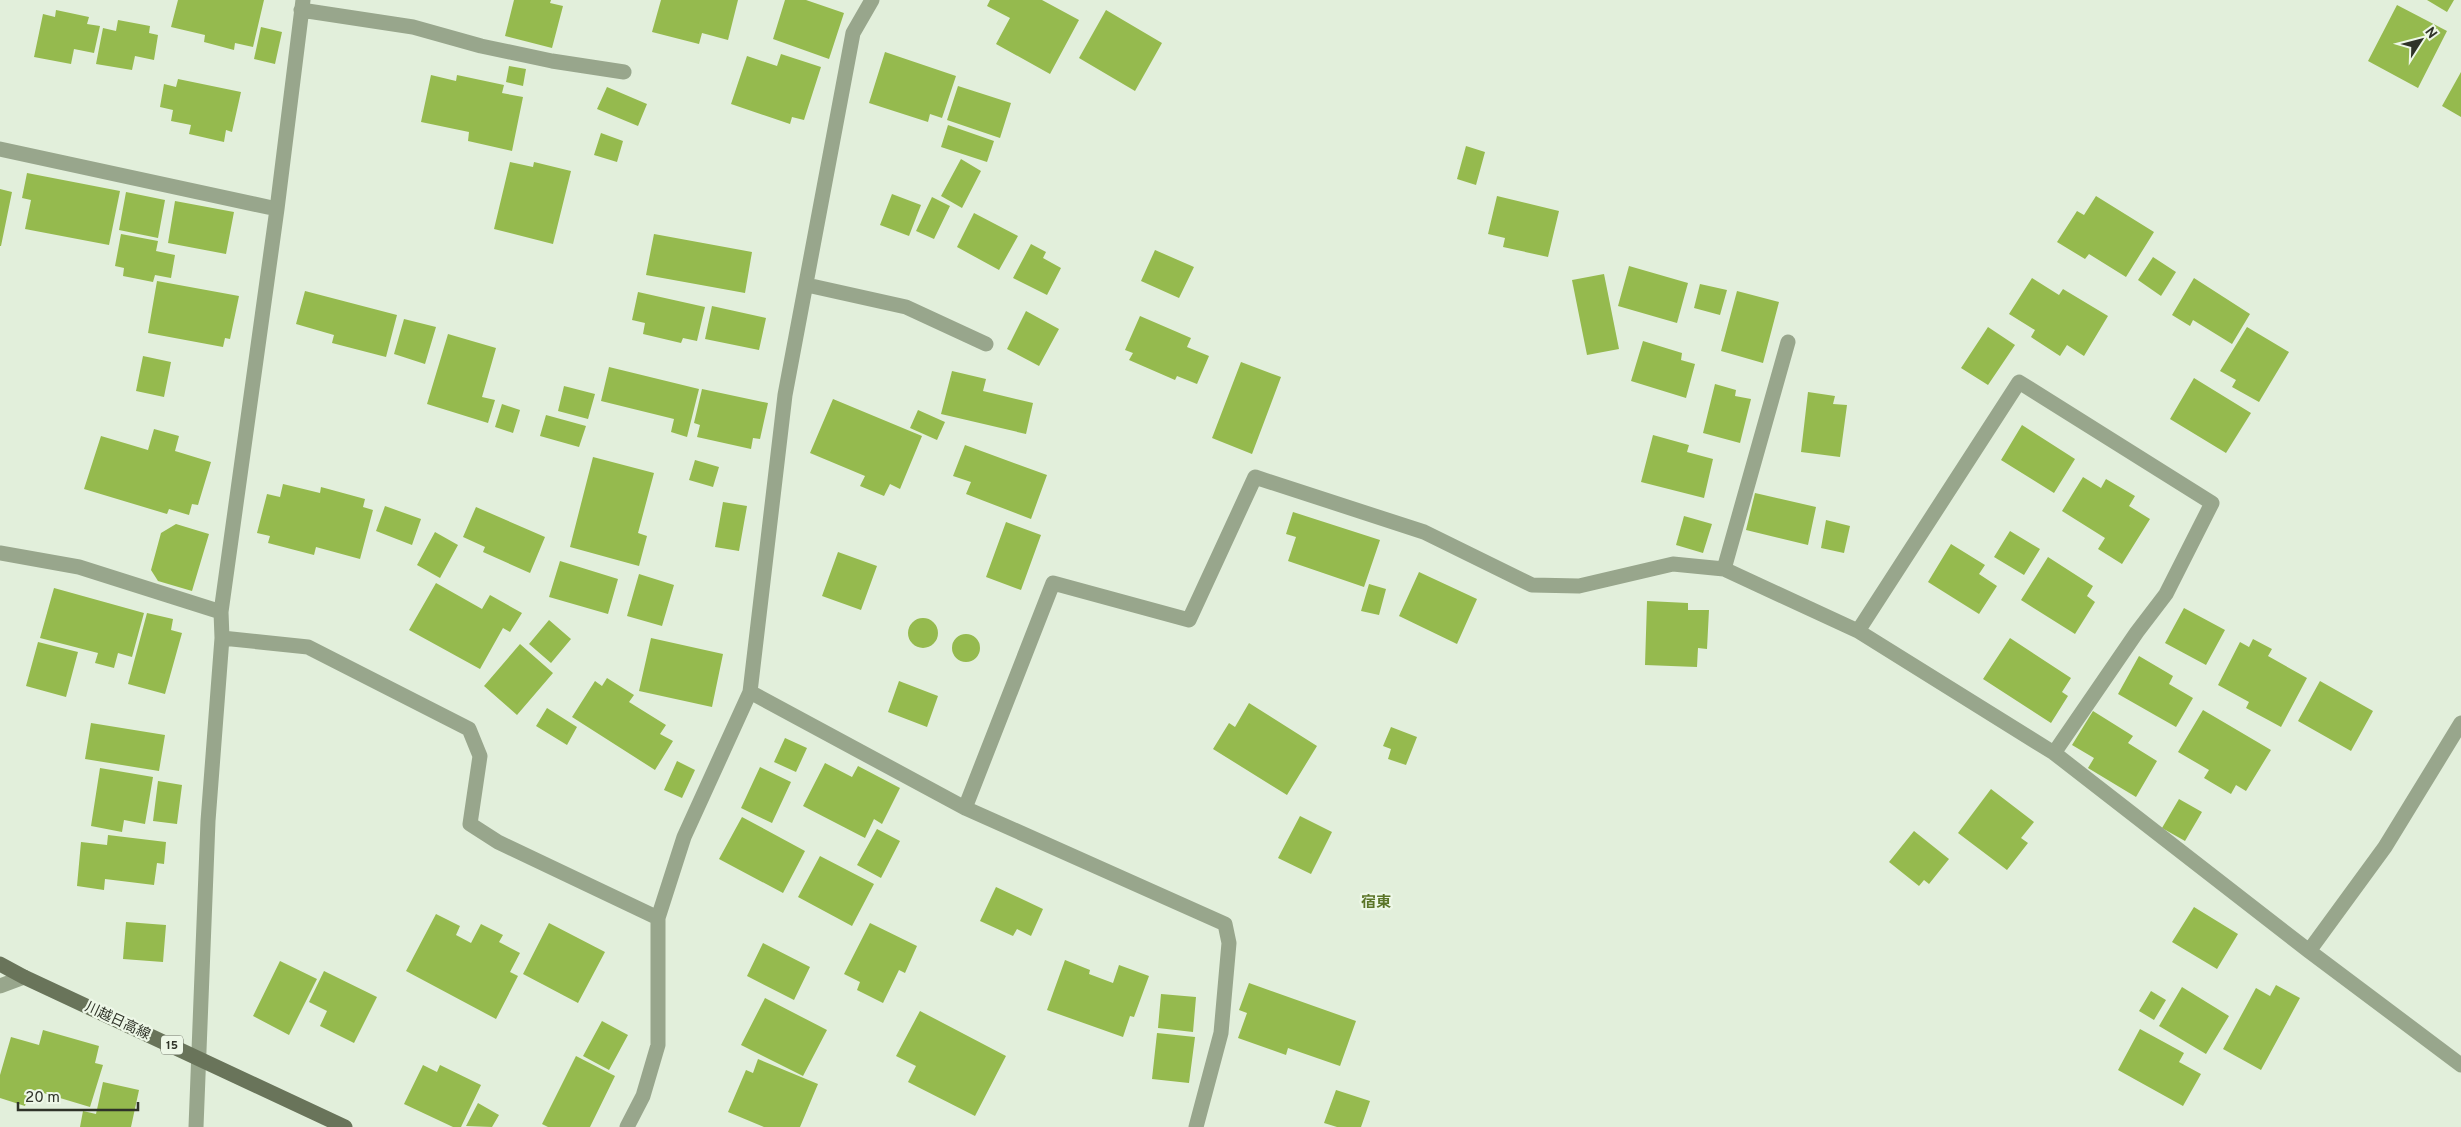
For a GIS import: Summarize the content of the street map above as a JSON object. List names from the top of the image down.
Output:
{
  "streets": {
    "main road": ["川越日高線", "15"]
  },
  "districts": ["宿東"],
  "scale_bar": "20 m",
  "north": "top right"
}
